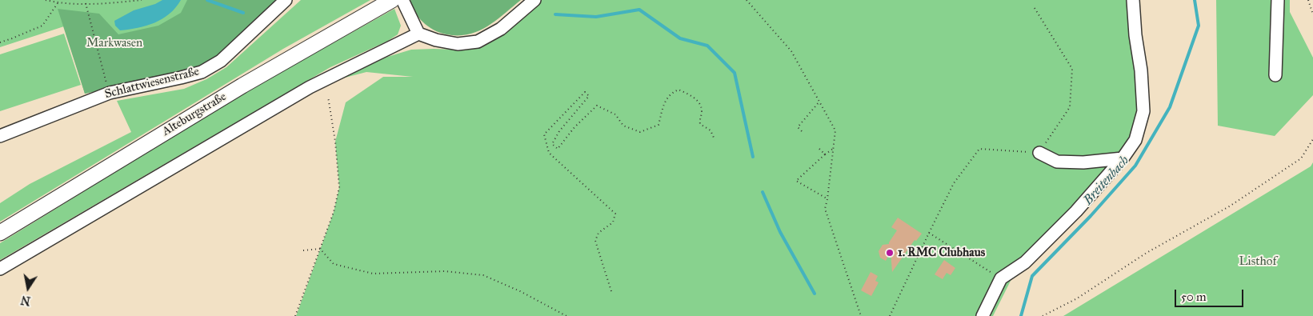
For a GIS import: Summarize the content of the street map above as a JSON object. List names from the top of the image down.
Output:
{
  "streets": {
    "main road": ["Alteburgstraße"],
    "street": ["Schlattwiesenstraße"]
  },
  "water": ["Breitenbach"],
  "parks": ["Markwasen", "Listhof"],
  "places": ["1. RMC Clubhaus"],
  "scale_bar": "50 m",
  "north": "bottom"
}
